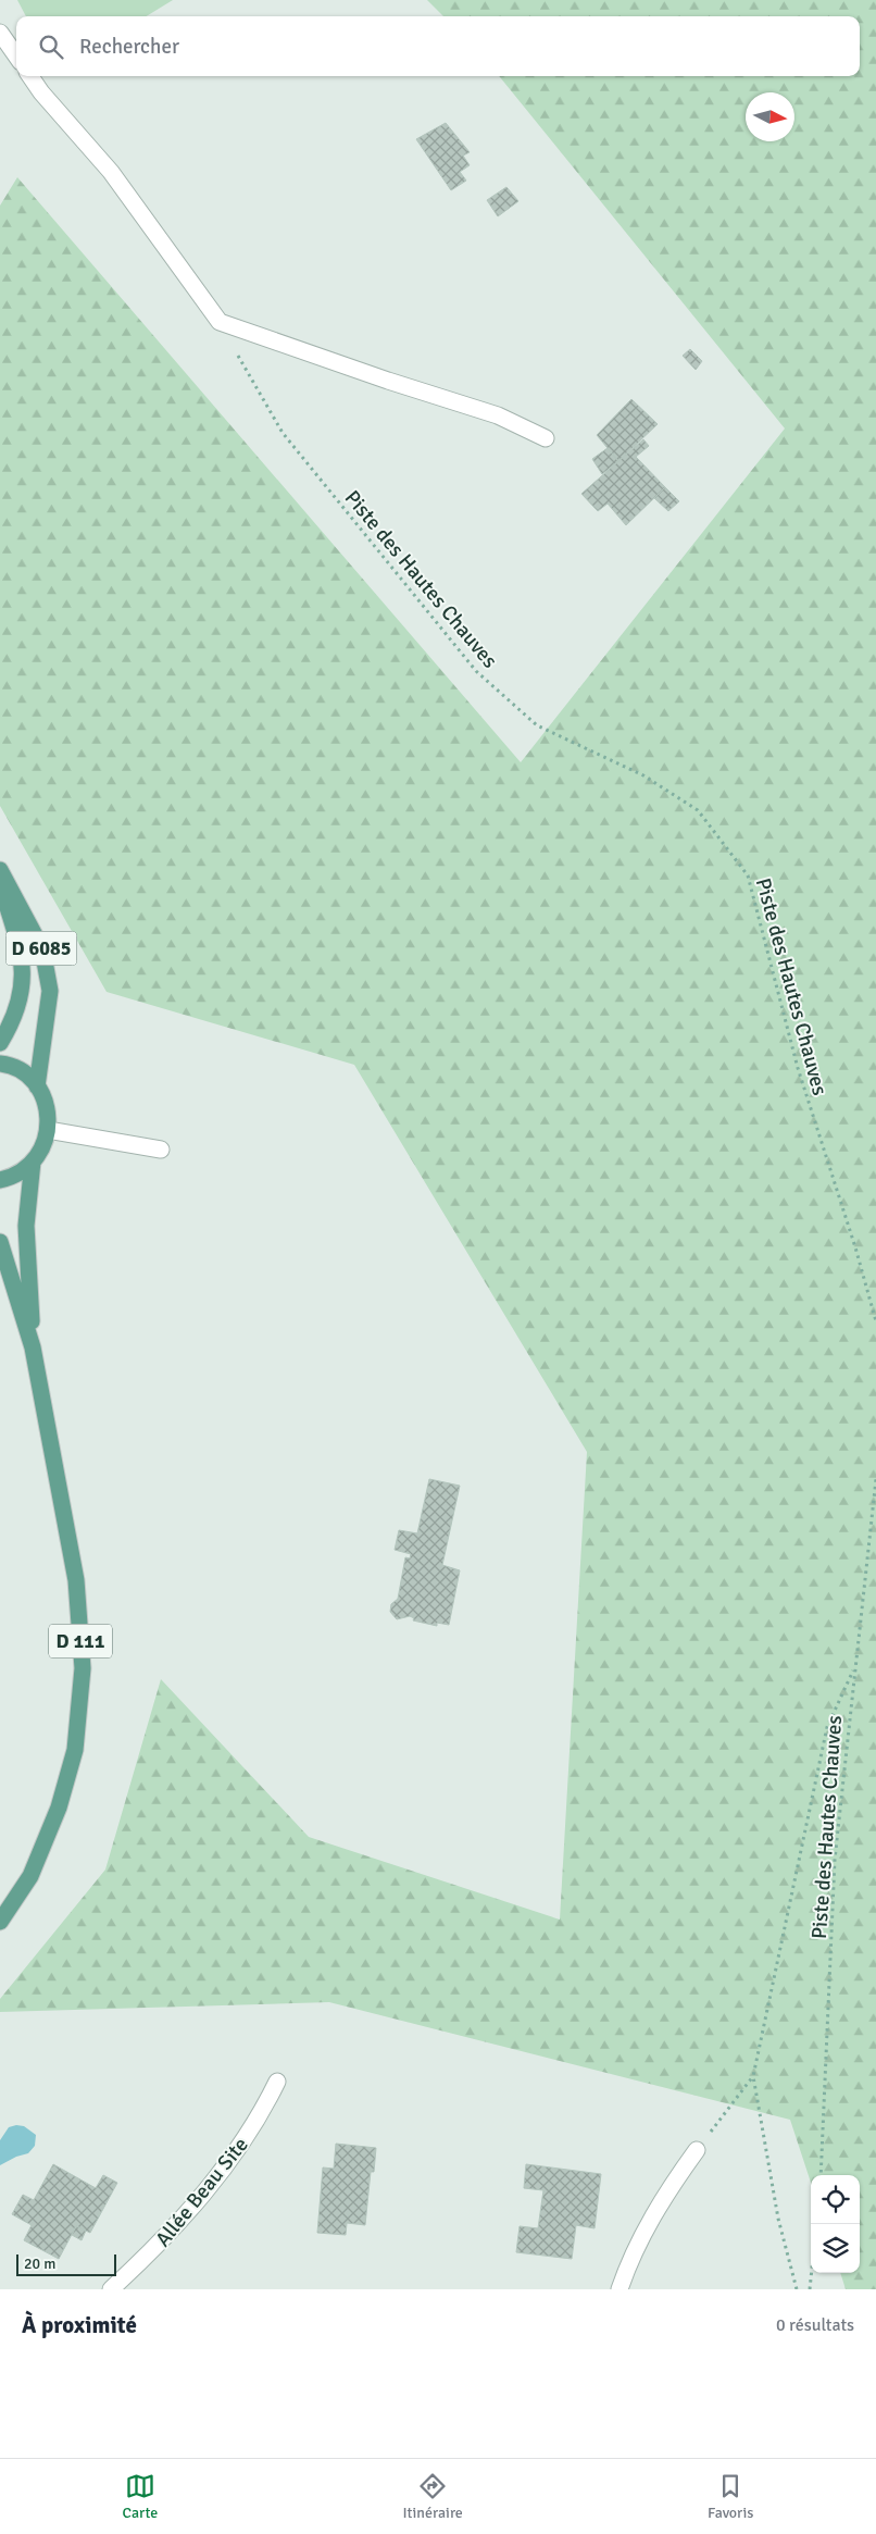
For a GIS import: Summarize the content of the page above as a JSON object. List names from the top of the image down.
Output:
{
  "streets": {
    "main road": ["D 6085", "D 111"],
    "street": ["Allée Beau Site"],
    "path": ["Piste des Hautes Chauves"]
  },
  "scale_bar": "20 m",
  "north": "right",
  "page": {
    "search": "Rechercher",
    "scale": "20 m",
    "heading": ["À proximité", "0 résultats"],
    "nav": ["Carte", "Itinéraire", "Favoris"]
  }
}
